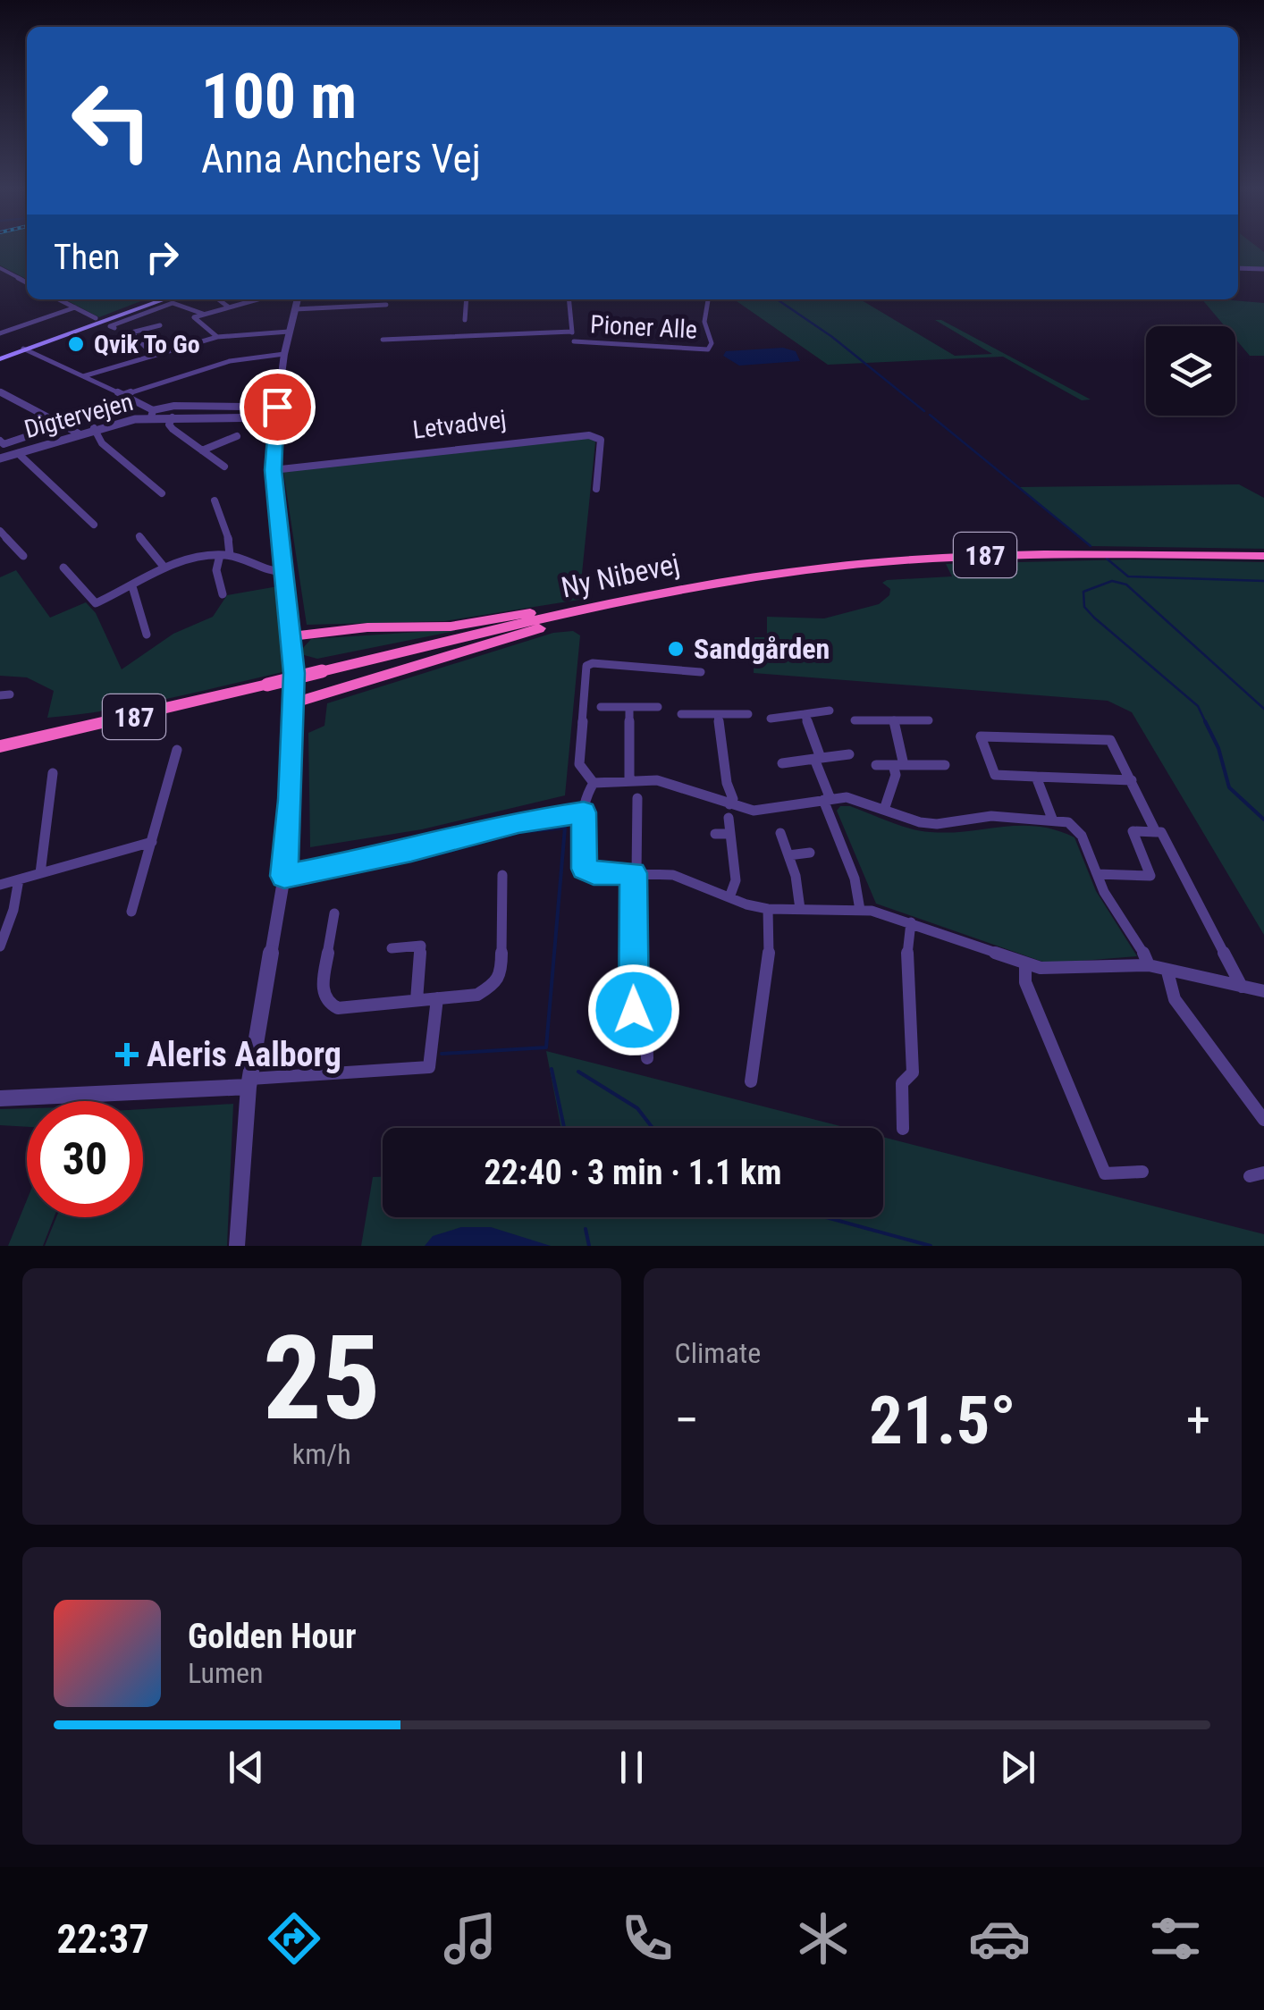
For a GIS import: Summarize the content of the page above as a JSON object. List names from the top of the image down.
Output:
{
  "streets": {
    "highway": ["187", "Ny Nibevej"],
    "street": ["Pioner Alle", "Digtervejen", "Letvadvej"]
  },
  "places": {
    "other": ["Qvik To Go", "Sandgården"],
    "health": ["Aleris Aalborg"]
  },
  "page": {
    "turn": ["100 m", "Anna Anchers Vej"],
    "then": "Then",
    "limit": "30",
    "trip": "22:40 · 3 min · 1.1 km",
    "tile": [
      ["25", "km/h"],
      "Climate"
    ],
    "heat": ["−", "21.5°", "+"],
    "song": ["Golden Hour", "Lumen"],
    "tabs": "22:37"
  }
}
